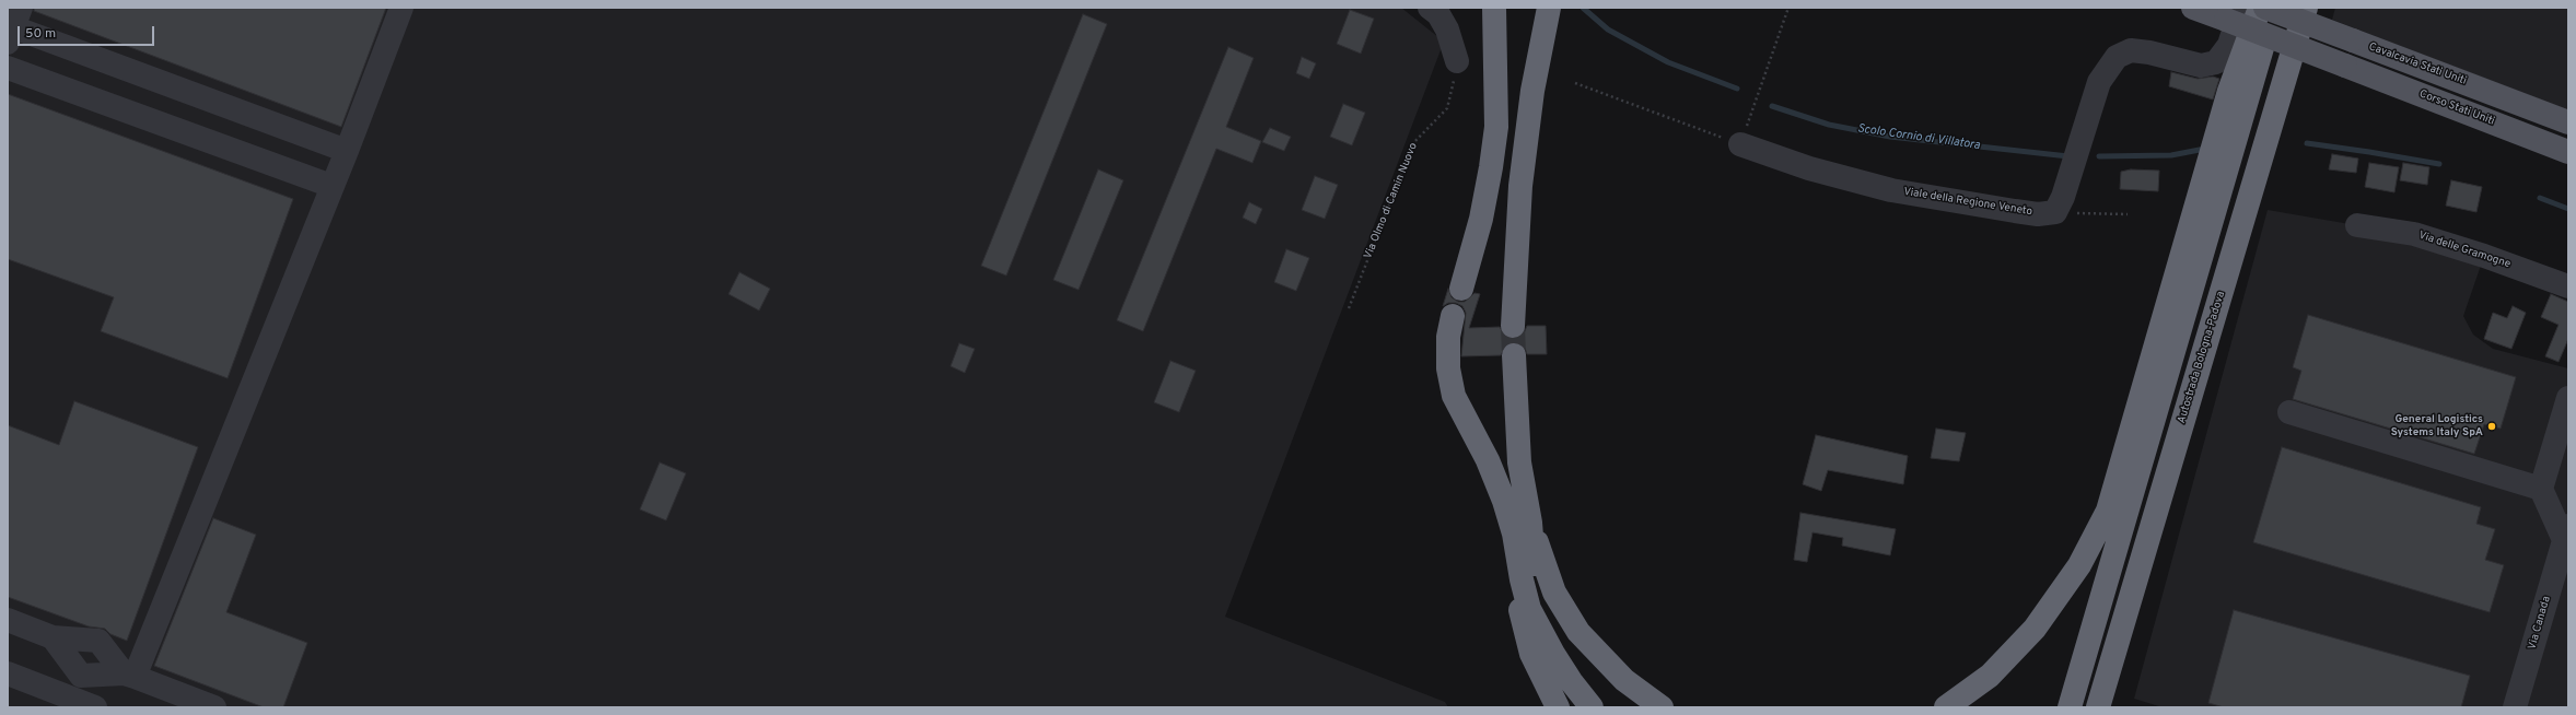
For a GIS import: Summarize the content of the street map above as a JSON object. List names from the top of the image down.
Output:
{
  "streets": {
    "highway": ["Autostrada Bologna-Padova"],
    "main road": ["Cavalcavia Stati Uniti", "Corso Stati Uniti"],
    "street": ["Viale della Regione Veneto", "Via delle Gramogne", "Via Canada"],
    "path": ["Via Olmo di Camin Nuovo"]
  },
  "water": ["Scolo Cornio di Villatora"],
  "places": ["General Logistics Systems Italy SpA"],
  "scale_bar": "50 m"
}
